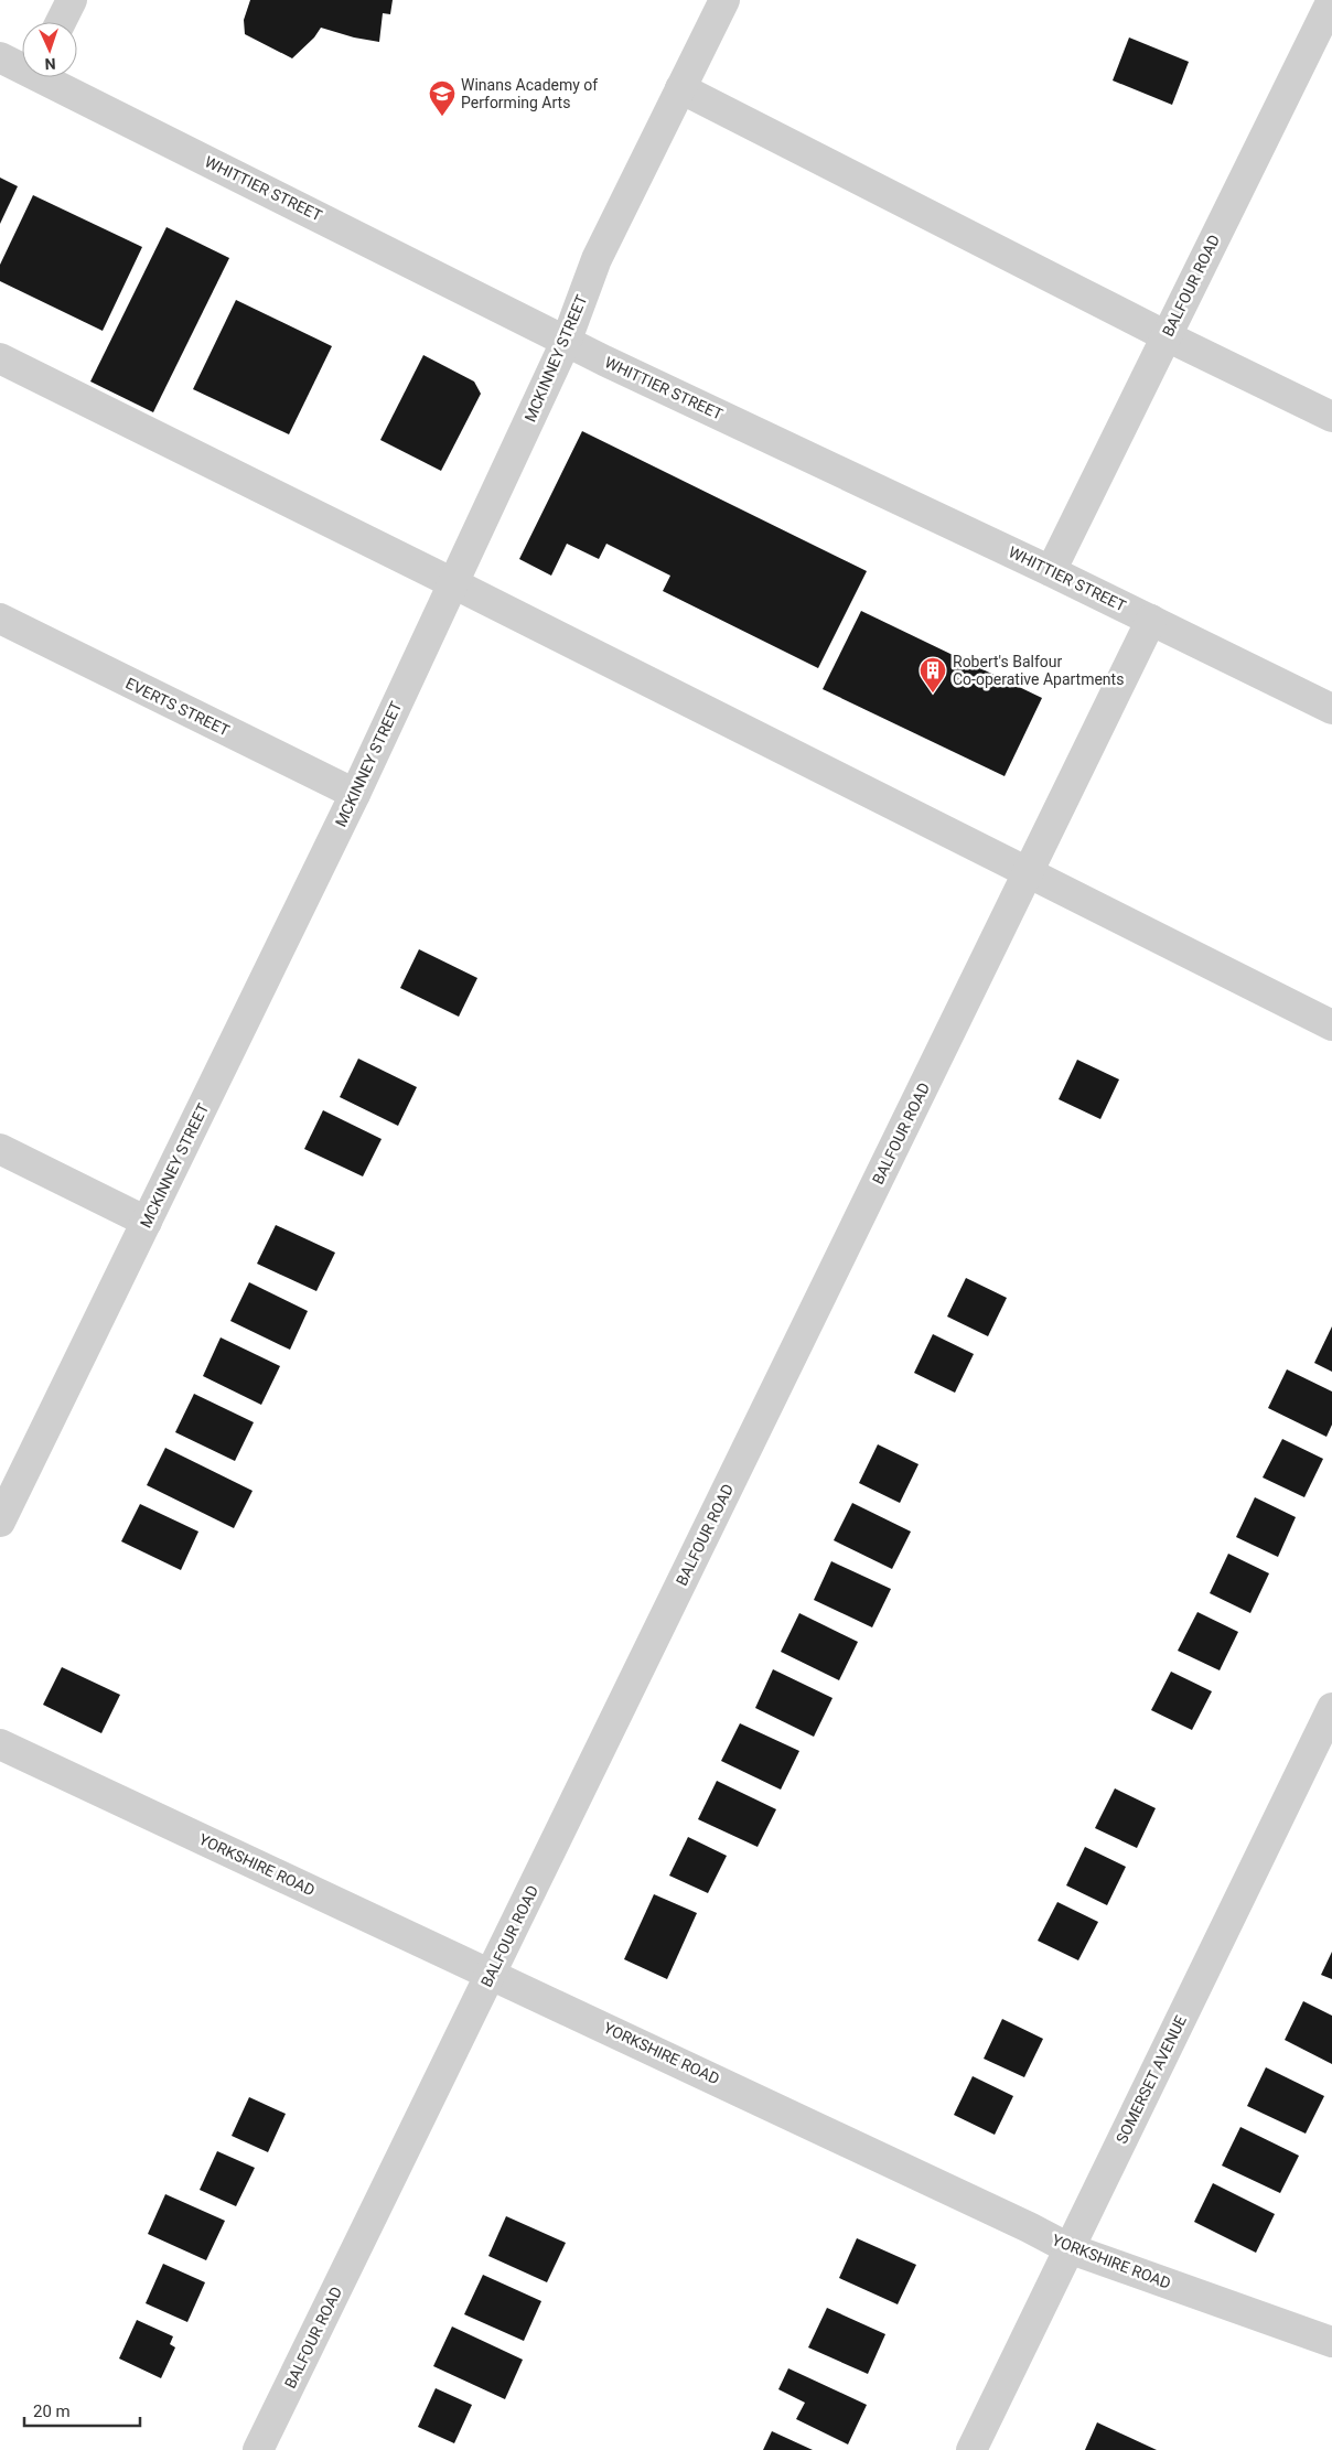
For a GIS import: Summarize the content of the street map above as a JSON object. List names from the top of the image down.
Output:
{
  "streets": {
    "street": [
      "WHITTIER STREET",
      "BALFOUR ROAD",
      "MCKINNEY STREET",
      "EVERTS STREET",
      "YORKSHIRE ROAD",
      "SOMERSET AVENUE"
    ]
  },
  "crossings": [
    ["WHITTIER STREET", "BALFOUR ROAD"],
    ["WHITTIER STREET", "MCKINNEY STREET"],
    ["BALFOUR ROAD", "YORKSHIRE ROAD"],
    ["MCKINNEY STREET", "EVERTS STREET"],
    ["YORKSHIRE ROAD", "SOMERSET AVENUE"]
  ],
  "places": {
    "school or university": ["Winans Academy of Performing Arts"],
    "building": ["Robert's Balfour Co-operative Apartments"]
  },
  "scale_bar": "20 m",
  "north": "bottom"
}
